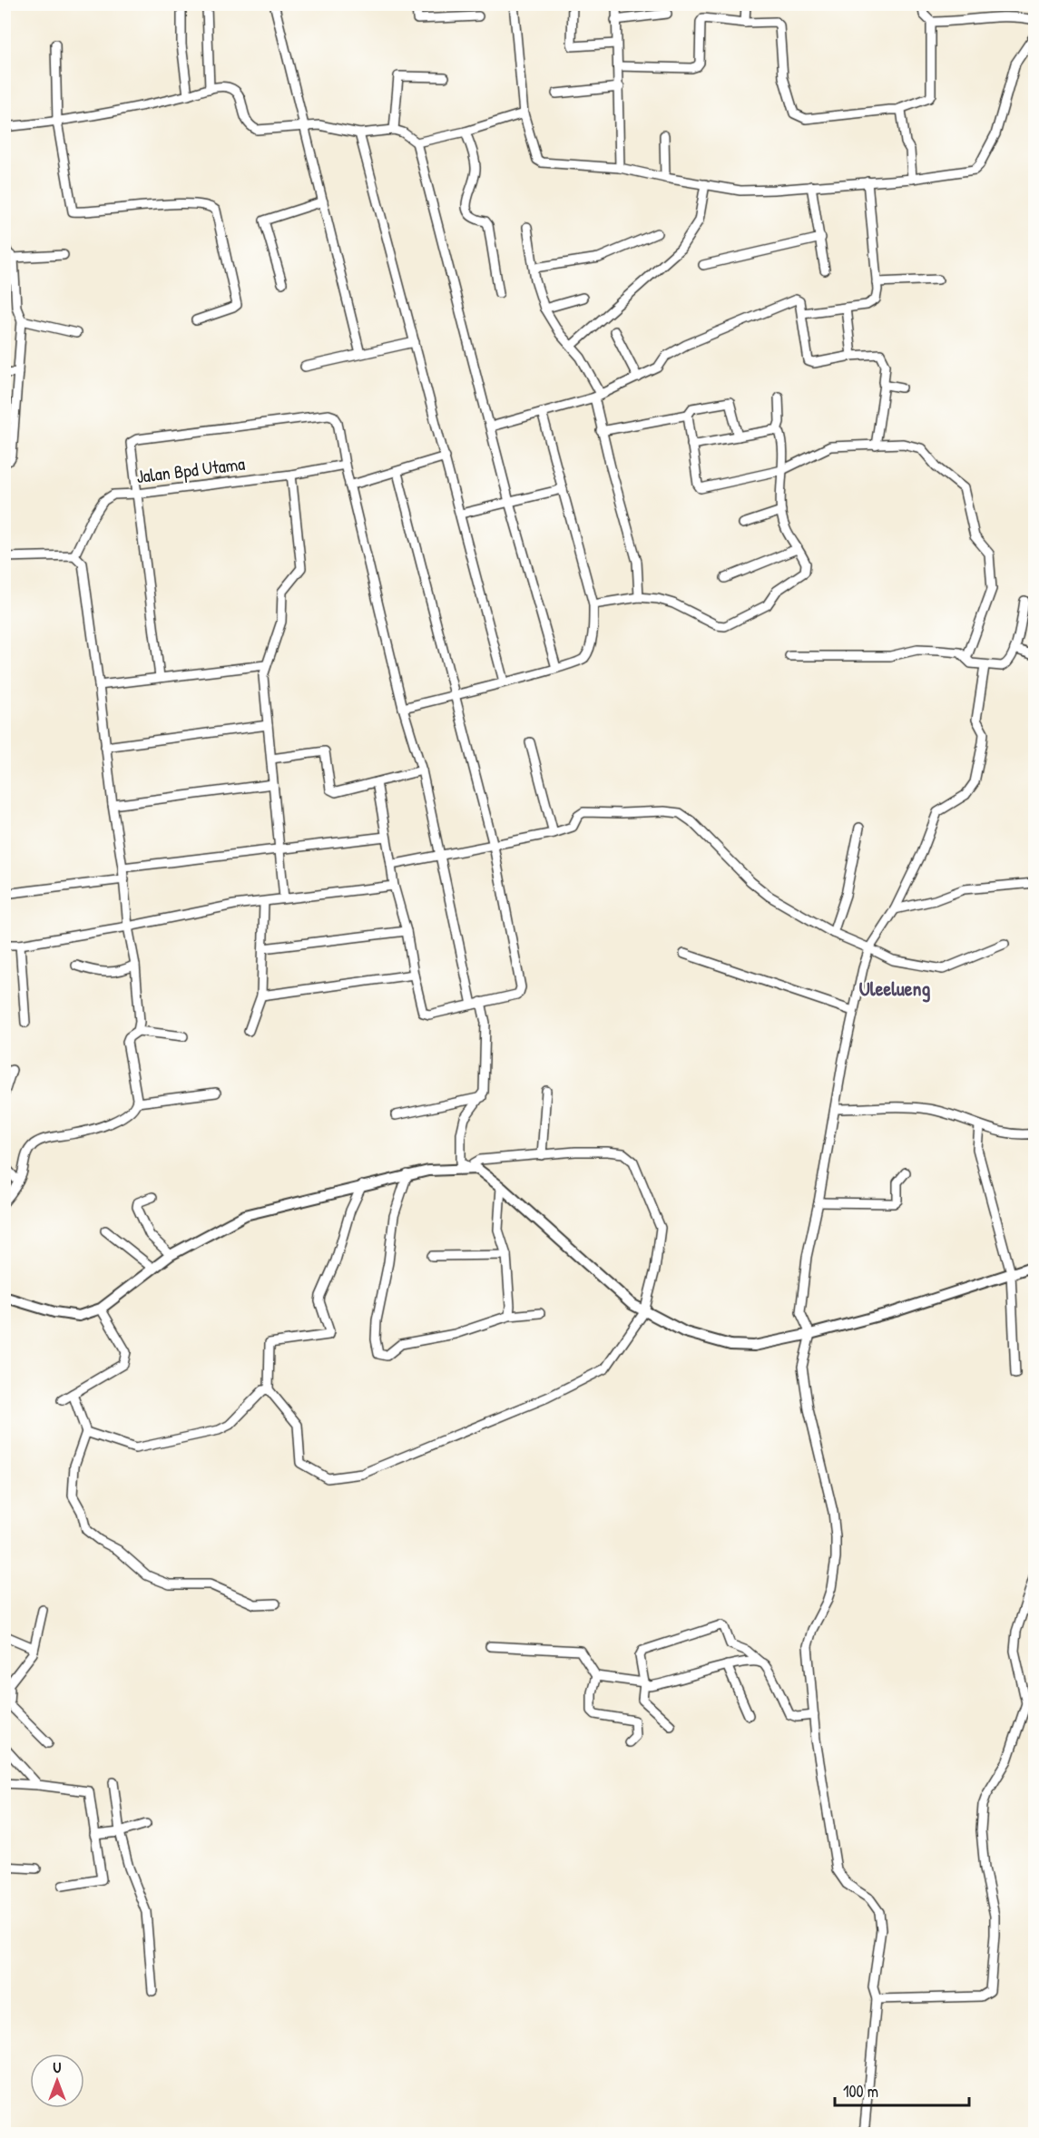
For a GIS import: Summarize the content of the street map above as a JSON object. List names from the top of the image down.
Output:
{
  "streets": {
    "street": ["Jalan Bpd Utama"]
  },
  "districts": ["Uleelueng"],
  "scale_bar": "100 m",
  "north": "top"
}
